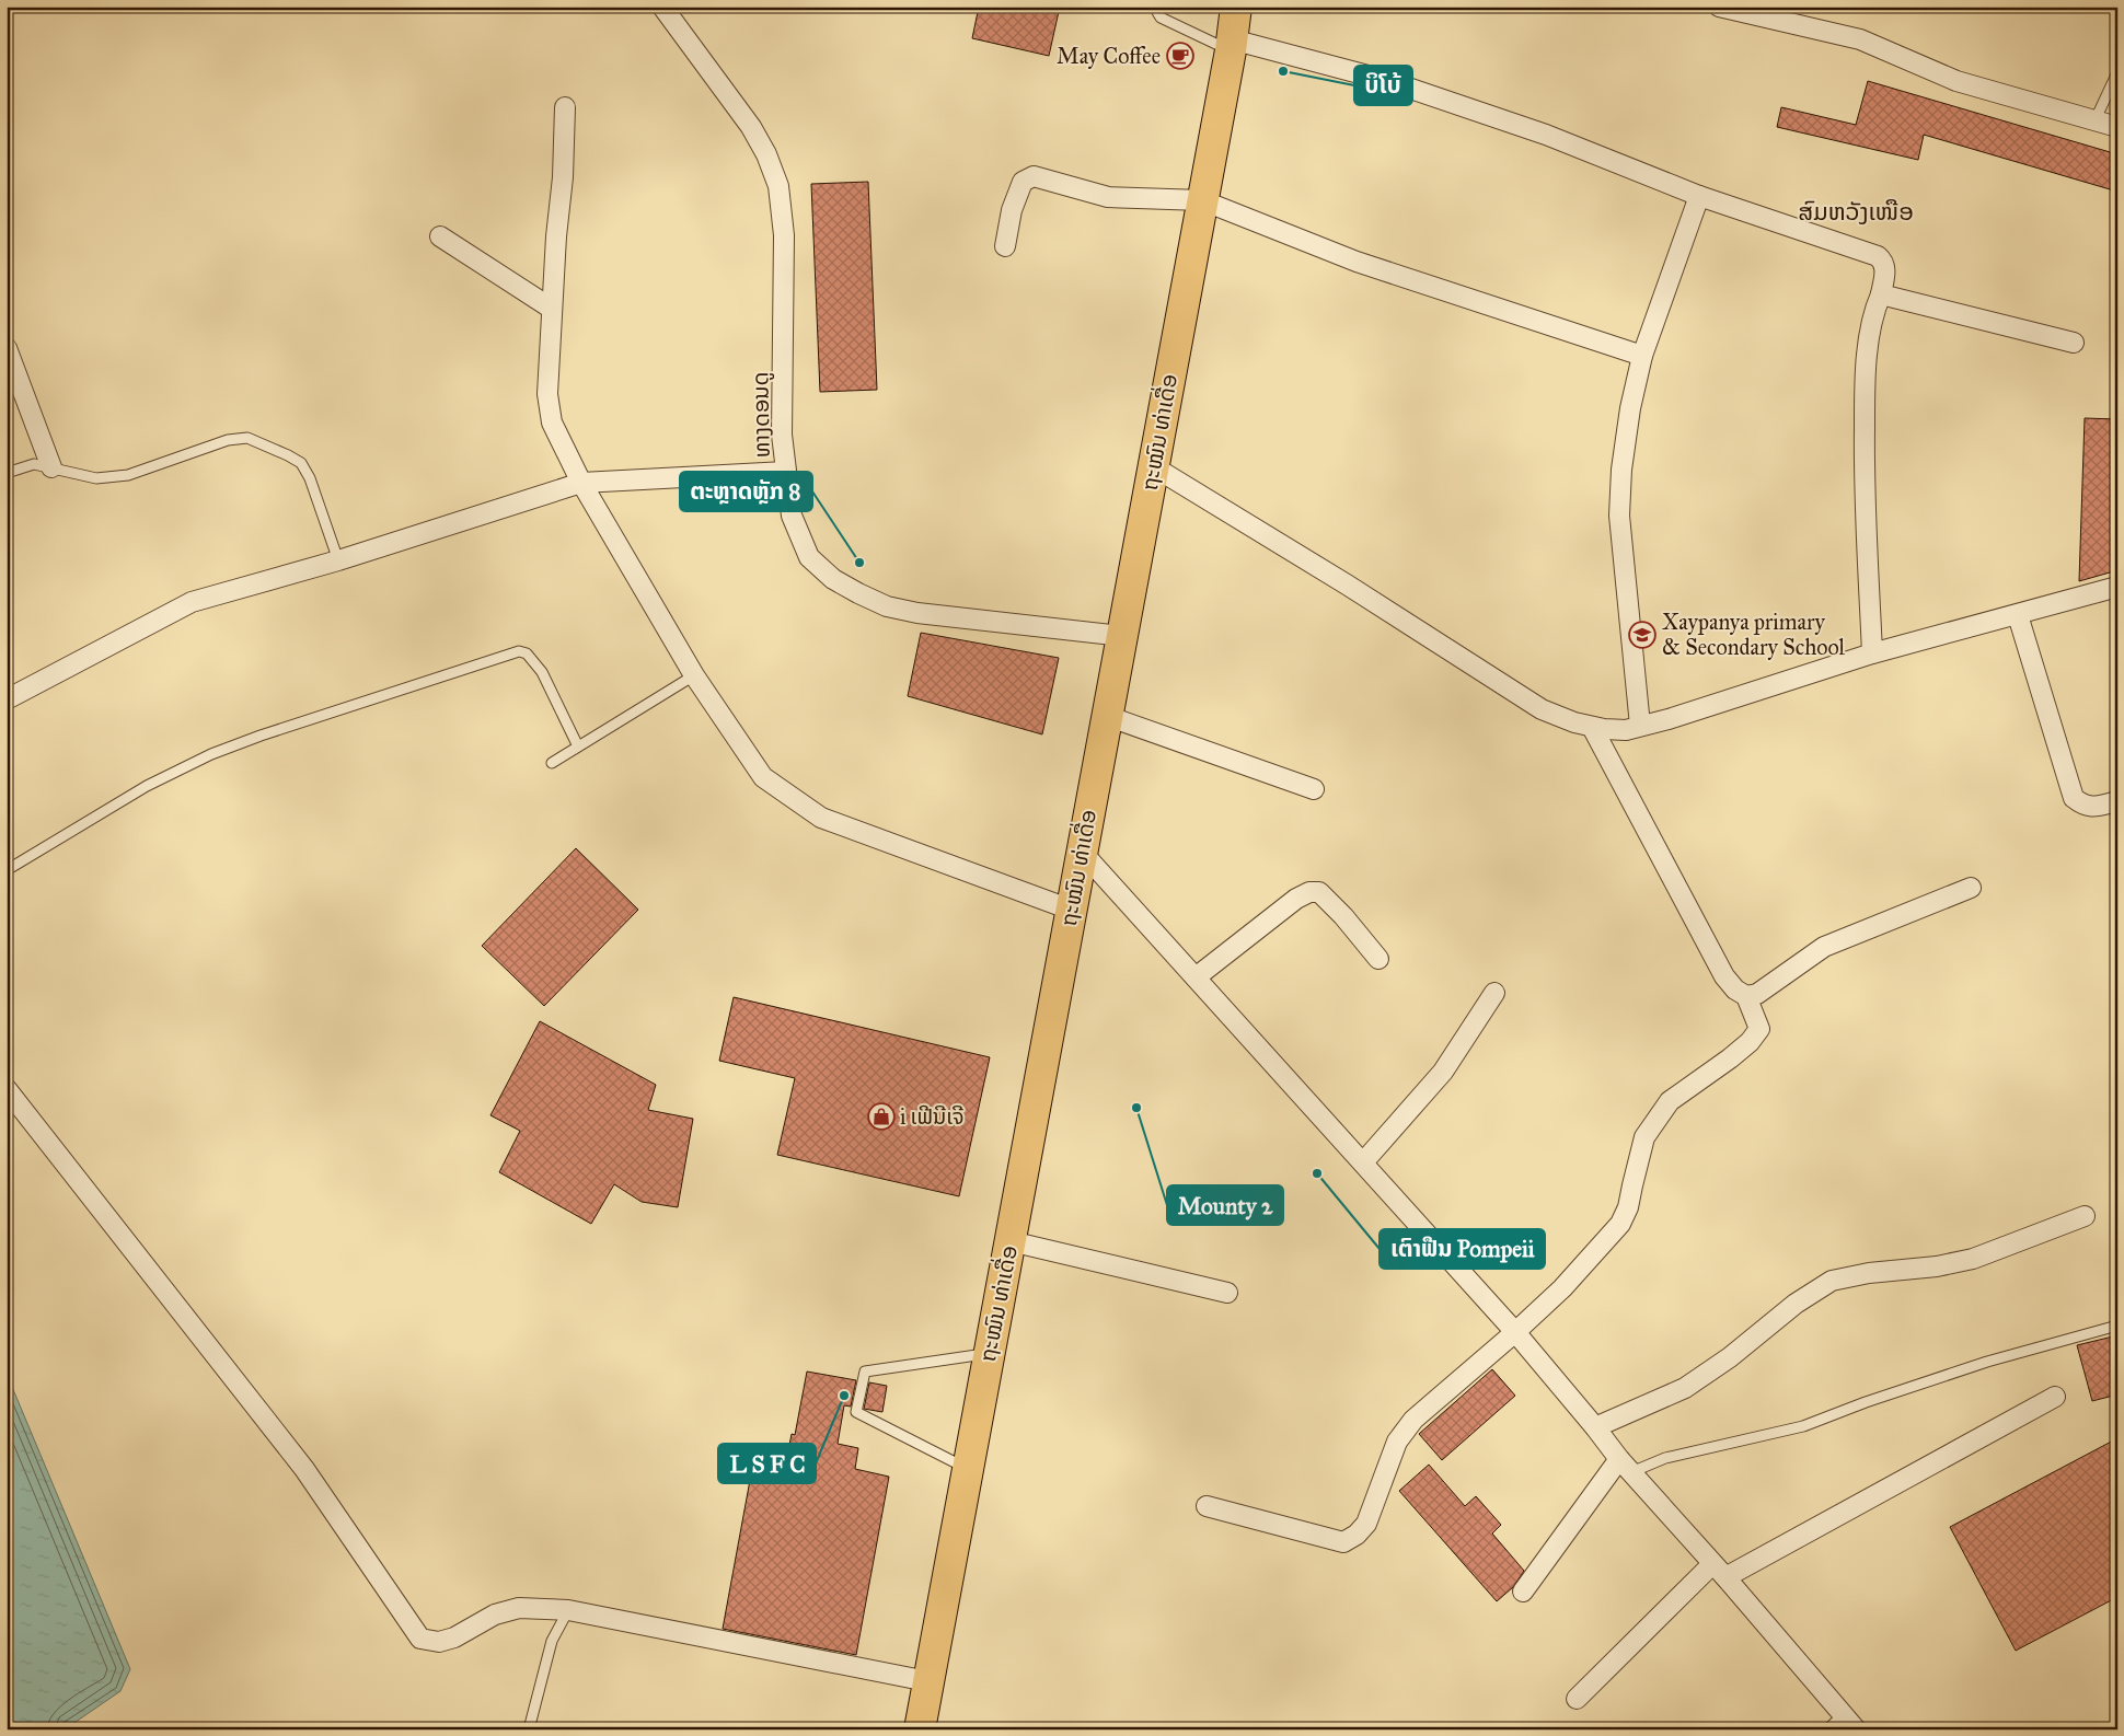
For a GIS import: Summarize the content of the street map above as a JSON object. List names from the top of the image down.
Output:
{
  "streets": {
    "main road": ["ຖະໝົນ ທ່າເດື່ອ"],
    "street": ["ທາງດອນດູ"]
  },
  "crossings": [
    ["ທາງດອນດູ", "ຖະໝົນ ທ່າເດື່ອ"]
  ],
  "districts": ["ສົມຫວັງເໜືອ"],
  "places": {
    "cafe": ["May Coffee"],
    "other": [
      "ບິໂບ້",
      "ຕະຫຼາດຫຼັກ 8",
      "Mounty 2",
      "ເຕົາຟືນ Pompeii",
      "L S F C"
    ],
    "school or university": ["Xaypanya primary & Secondary School"],
    "shop": ["i ເຟີນີເຈີ"]
  }
}
